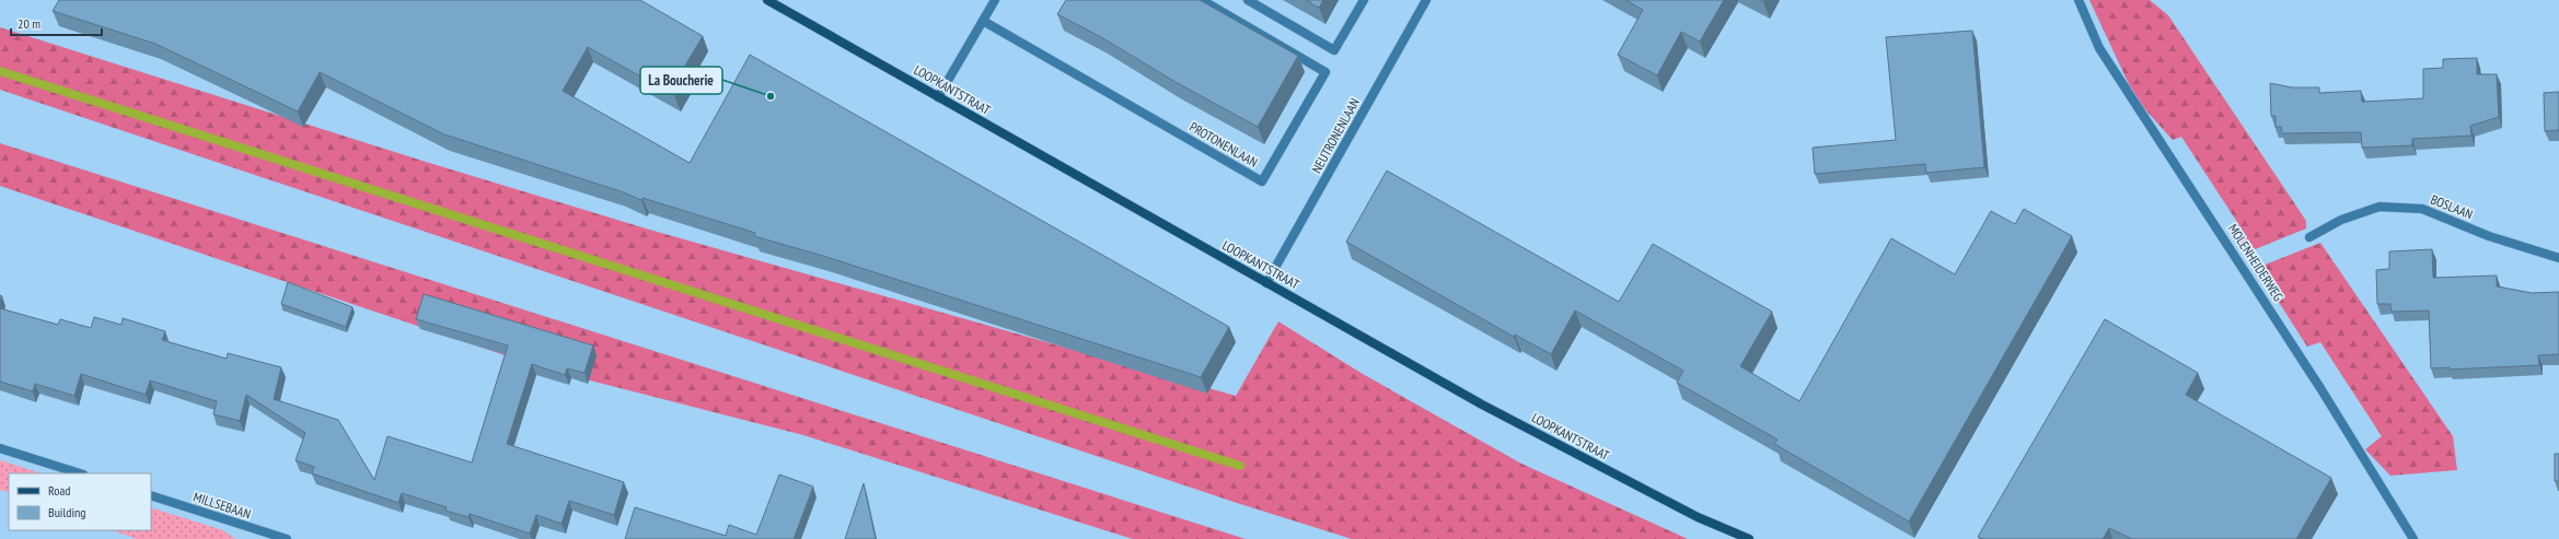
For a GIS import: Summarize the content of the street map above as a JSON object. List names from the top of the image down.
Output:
{
  "streets": {
    "street": [
      "LOOPKANTSTRAAT",
      "NEUTRONENLAAN",
      "PROTONENLAAN",
      "BOSLAAN",
      "MOLENHEIDERWEG",
      "MILLSEBAAN"
    ]
  },
  "crossings": [
    ["LOOPKANTSTRAAT", "NEUTRONENLAAN"]
  ],
  "places": ["La Boucherie"],
  "legend": ["Road", "Building"],
  "scale_bar": "20 m"
}
